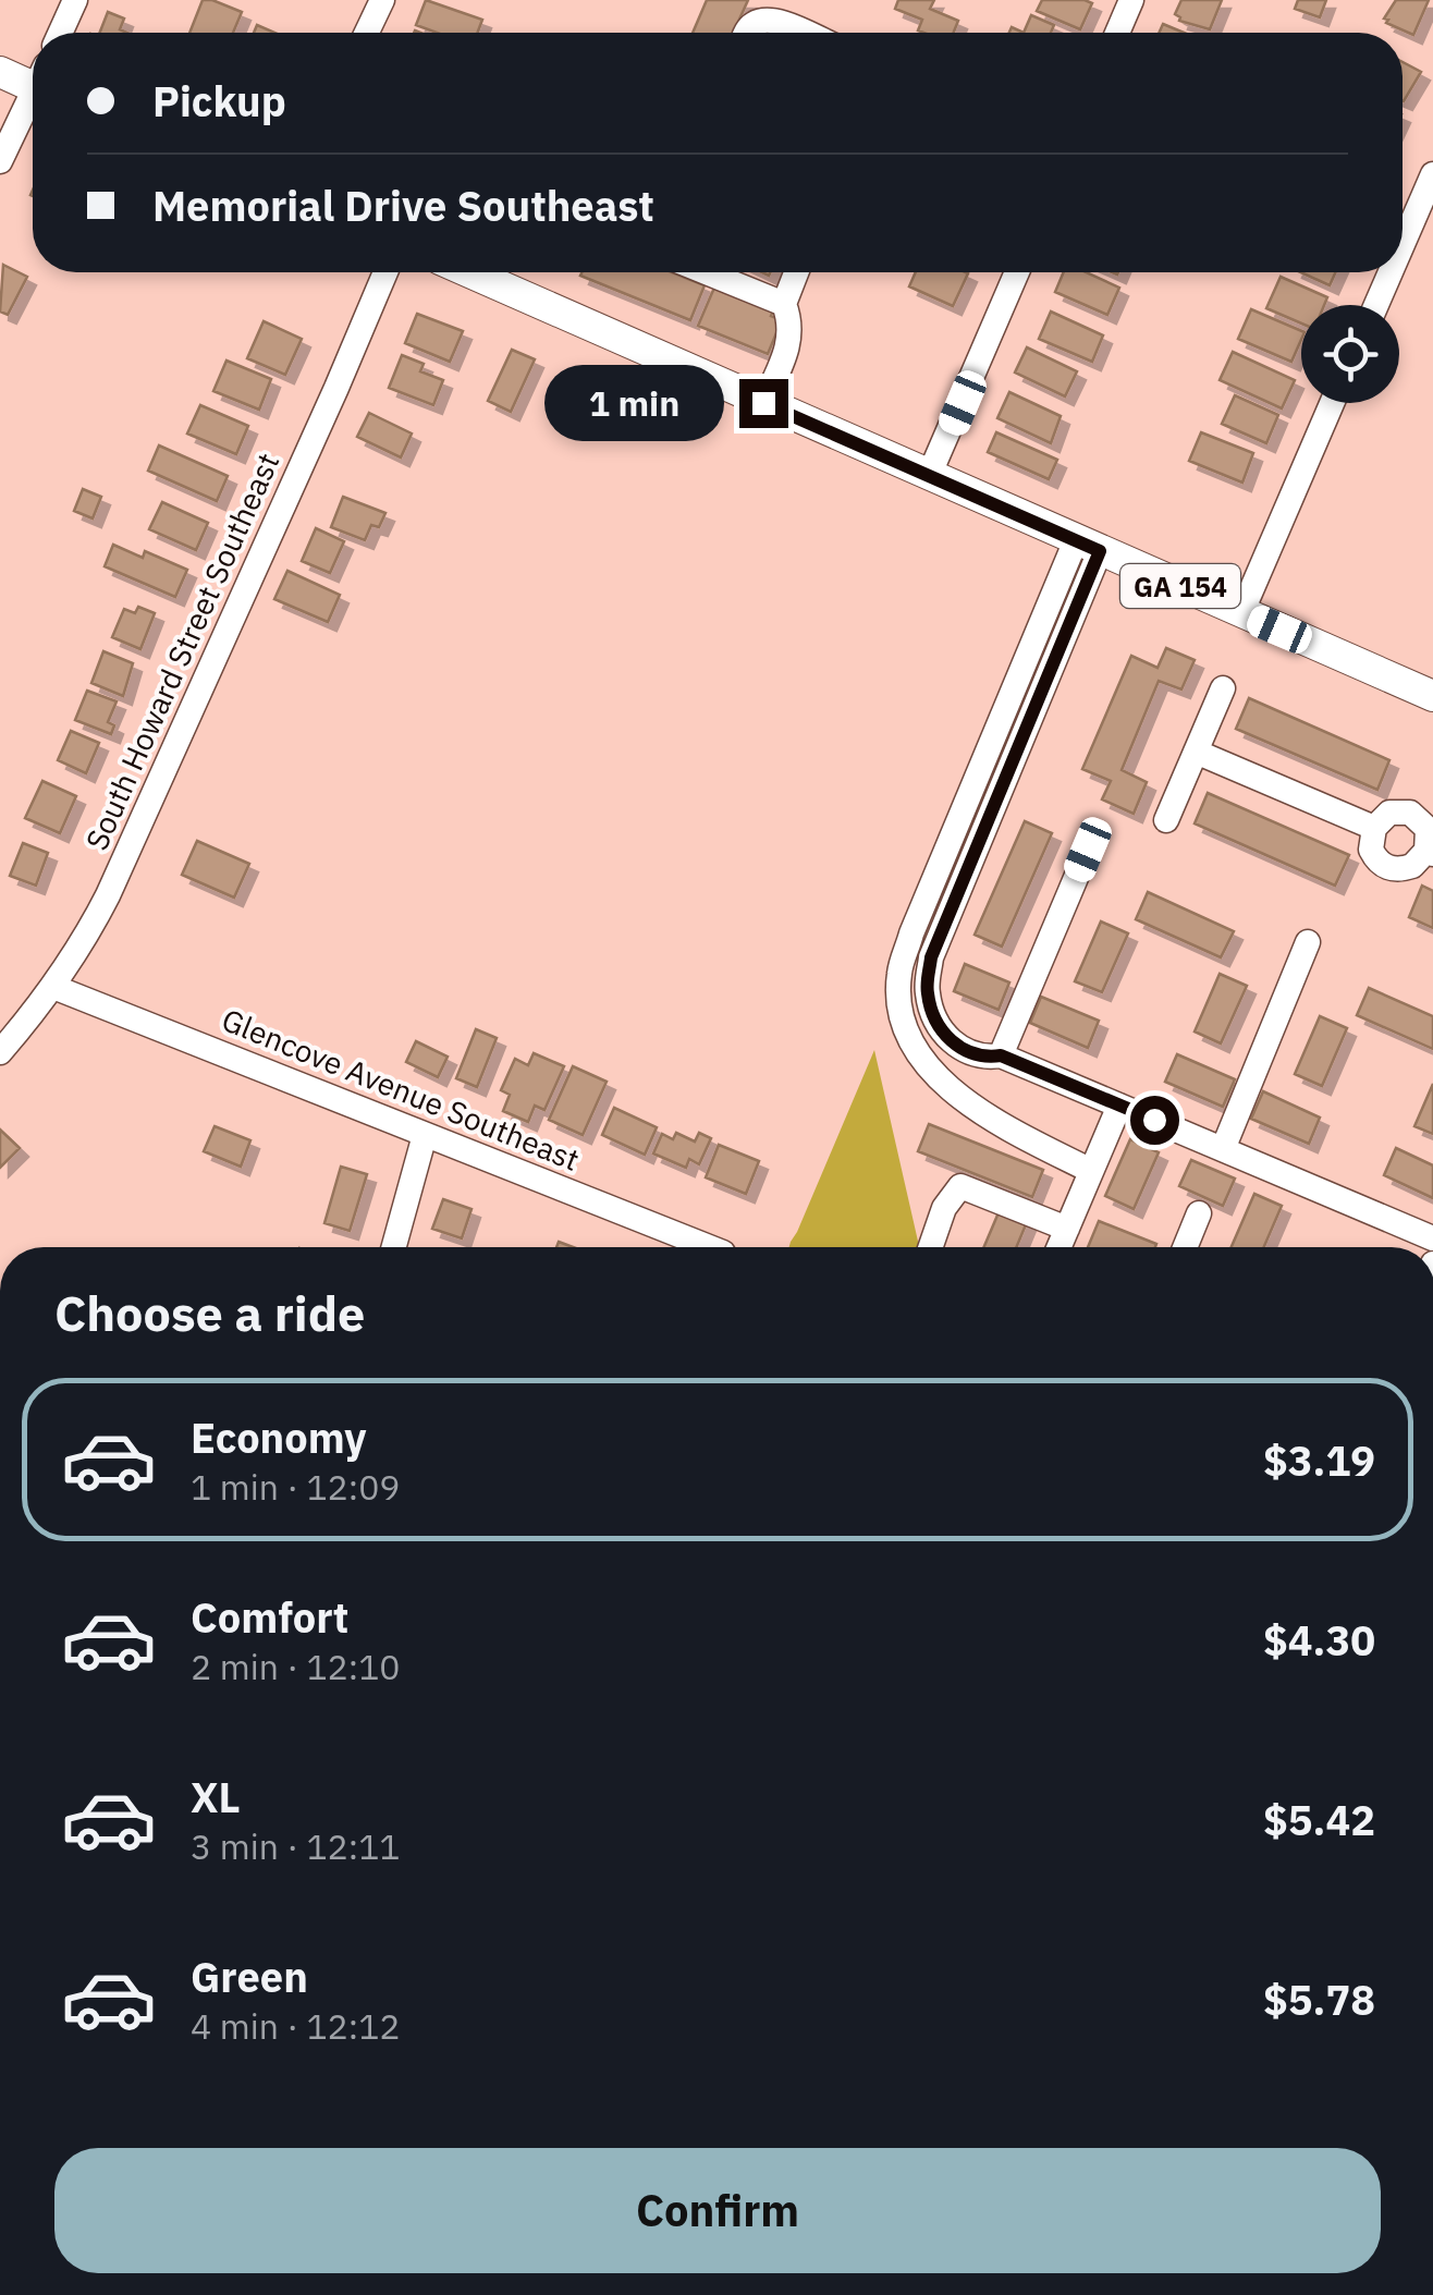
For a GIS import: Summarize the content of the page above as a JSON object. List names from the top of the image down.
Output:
{
  "streets": {
    "main road": ["GA 154"],
    "street": ["South Howard Street Southeast", "Glencove Avenue Southeast"]
  },
  "crossings": [
    ["South Howard Street Southeast", "Glencove Avenue Southeast"]
  ],
  "page": {
    "banner": ["Pickup", "Memorial Drive Southeast"],
    "bubble": "1 min",
    "heading": "Choose a ride",
    "list": [
      {
        "name": "Economy",
        "note": "1 min · 12:09",
        "value": "$3.19"
      },
      {
        "name": "Comfort",
        "note": "2 min · 12:10",
        "value": "$4.30"
      },
      {
        "name": "XL",
        "note": "3 min · 12:11",
        "value": "$5.42"
      },
      {
        "name": "Green",
        "note": "4 min · 12:12",
        "value": "$5.78"
      }
    ],
    "buttons": "Confirm"
  }
}
